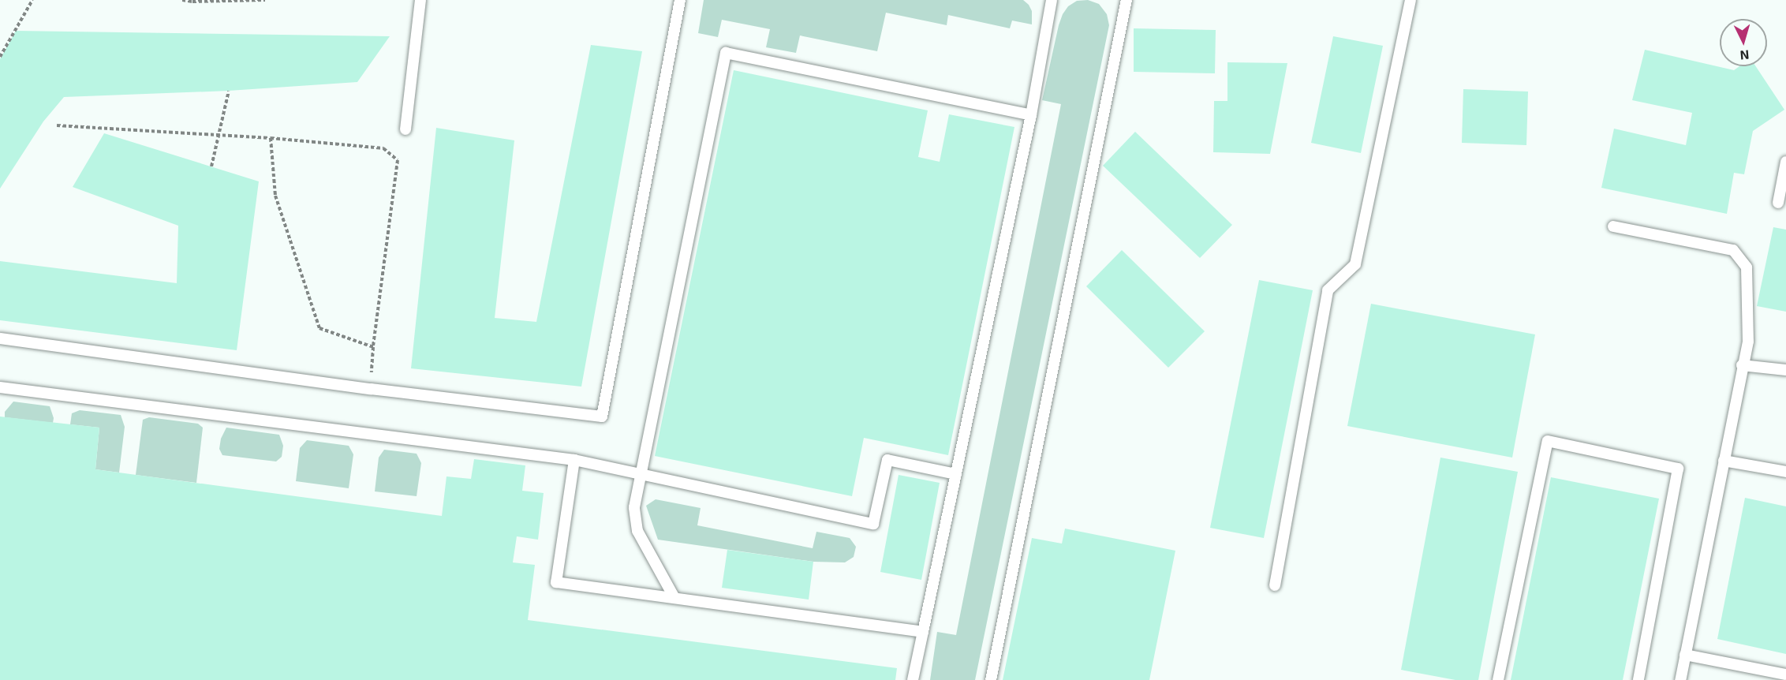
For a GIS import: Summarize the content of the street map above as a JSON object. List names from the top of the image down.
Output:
{
  "north": "bottom"
}
